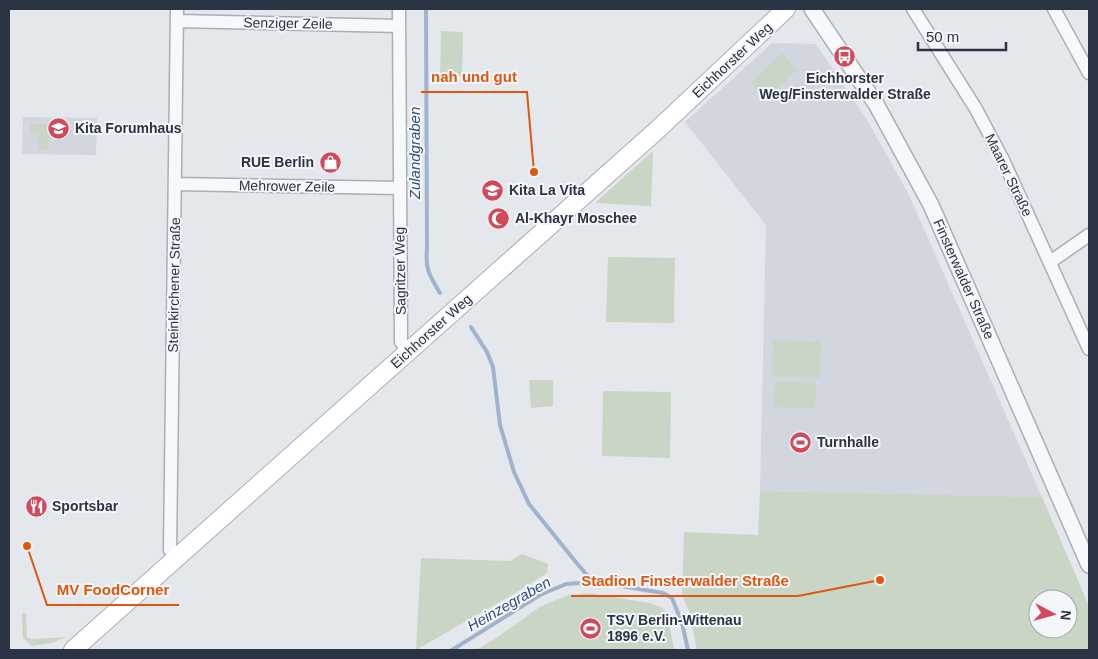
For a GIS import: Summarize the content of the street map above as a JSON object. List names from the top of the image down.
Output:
{
  "streets": {
    "main road": ["Eichhorster Weg"],
    "street": [
      "Senziger Zeile",
      "Maarer Straße",
      "Mehrower Zeile",
      "Sagritzer Weg",
      "Finsterwalder Straße",
      "Steinkirchener Straße"
    ]
  },
  "crossings": [
    ["Senziger Zeile", "Sagritzer Weg"],
    ["Senziger Zeile", "Steinkirchener Straße"],
    ["Eichhorster Weg", "Sagritzer Weg"],
    ["Eichhorster Weg", "Steinkirchener Straße"],
    ["Mehrower Zeile", "Sagritzer Weg"],
    ["Mehrower Zeile", "Steinkirchener Straße"]
  ],
  "water": ["Zulandgraben", "Heinzegraben"],
  "places": {
    "bus stop": ["Eichhorster Weg/Finsterwalder Straße"],
    "school or university": ["Kita Forumhaus", "Kita La Vita"],
    "shop": ["RUE Berlin"],
    "other": ["nah und gut", "MV FoodCorner", "Stadion Finsterwalder Straße"],
    "mosque": ["Al-Khayr Moschee"],
    "sports": ["Turnhalle", "TSV Berlin-Wittenau 1896 e.V."],
    "restaurant": ["Sportsbar"]
  },
  "scale_bar": "50 m",
  "north": "right"
}
